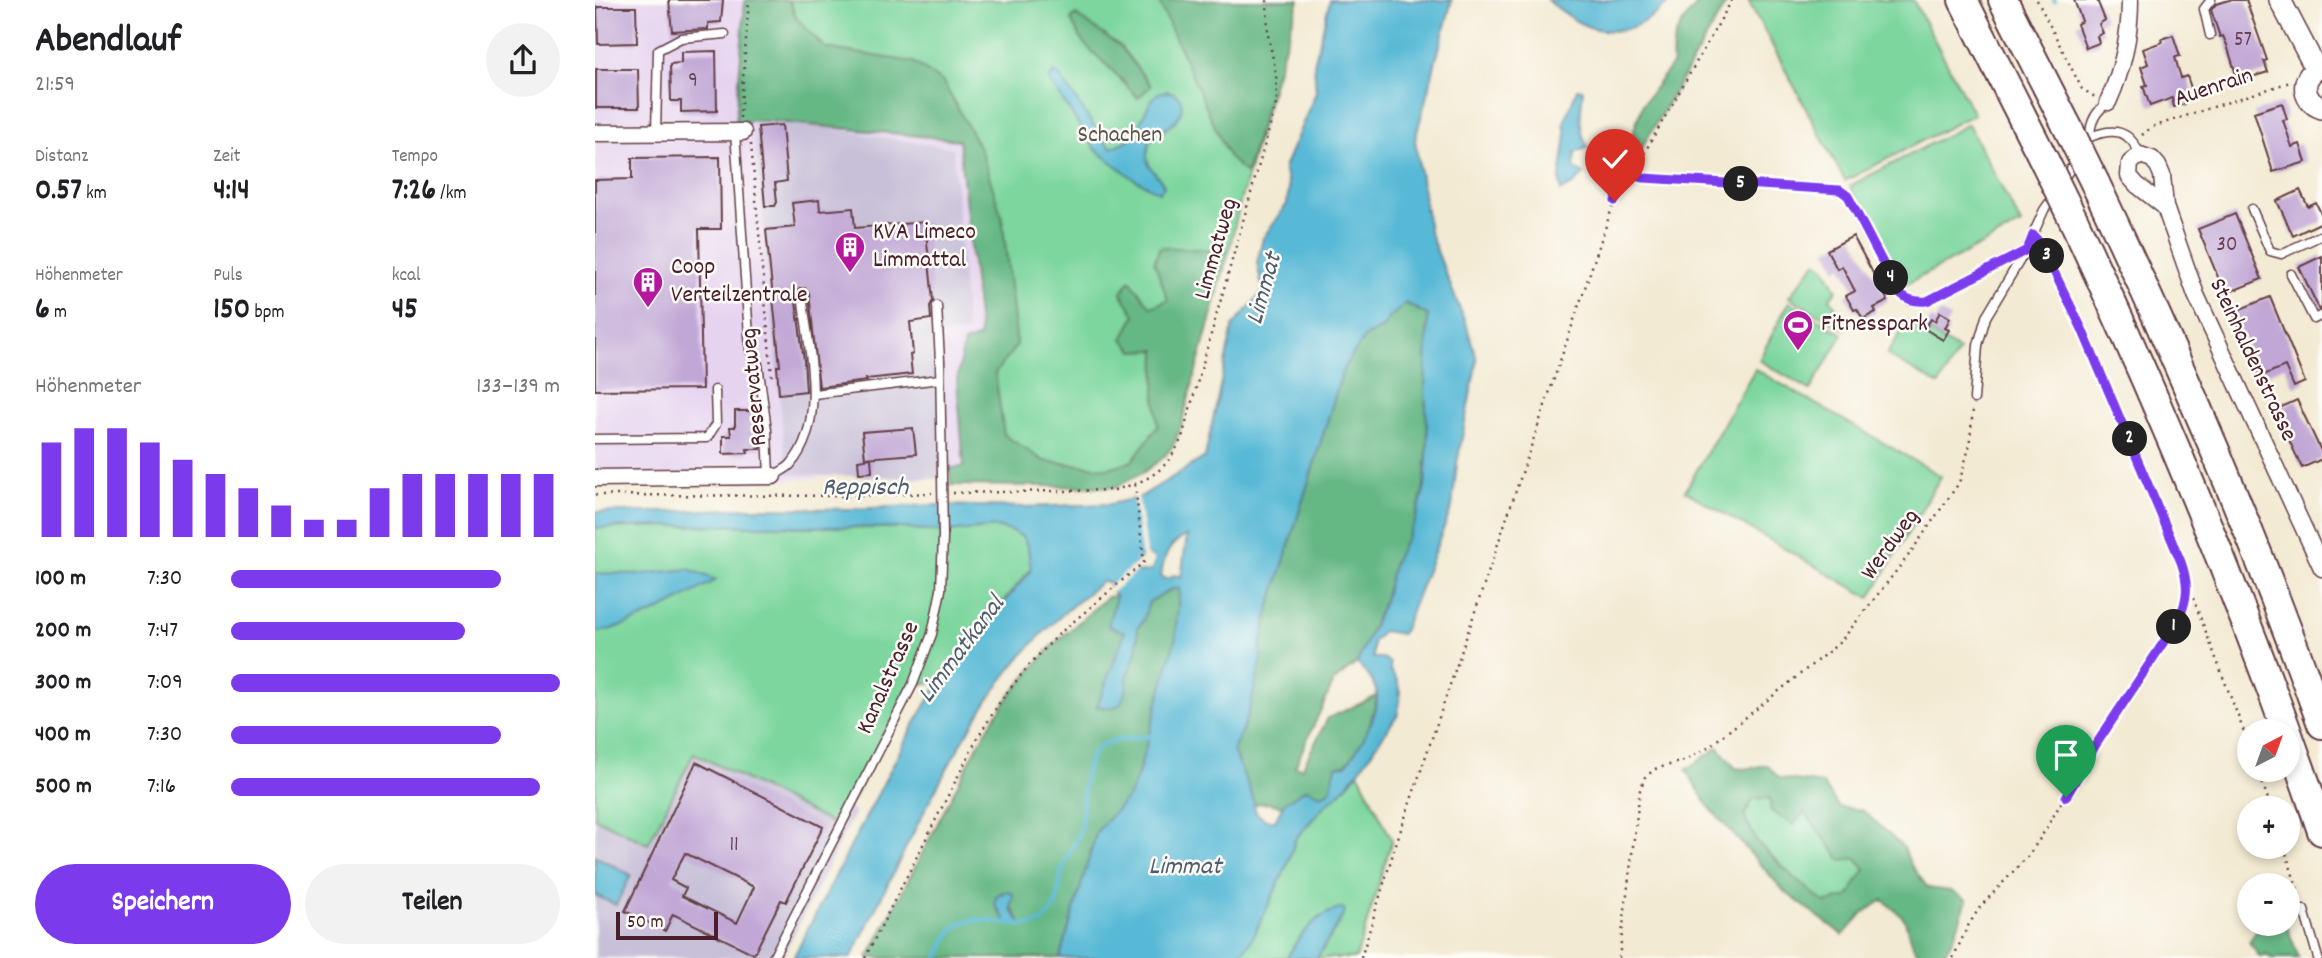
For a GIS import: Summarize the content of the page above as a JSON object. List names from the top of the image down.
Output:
{
  "streets": {
    "street": ["Steinhaldenstrasse"],
    "lane": ["Kanalstrasse"],
    "path": [
      "Auenrain",
      "Limmatweg",
      "Reservatweg",
      "Werdweg"
    ]
  },
  "water": ["Limmat", "Reppisch", "Limmatkanal"],
  "parks": ["Schachen"],
  "places": {
    "building": ["KVA Limeco Limmattal", "Coop Verteilzentrale"],
    "sports": ["Fitnesspark"]
  },
  "house_numbers": [
    "57",
    "9",
    "30",
    "11"
  ],
  "scale_bar": "50 m",
  "north": "top right",
  "page": {
    "heading": ["Abendlauf", "21:59"],
    "stats": [
      ["Distanz", "0.57 km"],
      ["Zeit", "4:14"],
      ["Tempo", "7:26 /km"],
      ["Höhenmeter", "6 m"],
      ["Puls", "150 bpm"],
      ["kcal", "45"]
    ],
    "pins": [
      "5",
      "3",
      "4",
      "2",
      "1"
    ],
    "chart": ["Höhenmeter", "133–139 m"],
    "list": [
      {
        "name": "100 m",
        "note": "7:30"
      },
      {
        "name": "200 m",
        "note": "7:47"
      },
      {
        "name": "300 m",
        "note": "7:09"
      },
      {
        "name": "400 m",
        "note": "7:30"
      },
      {
        "name": "500 m",
        "note": "7:16"
      }
    ],
    "map_buttons": ["+", "−"],
    "buttons": ["Speichern", "Teilen"],
    "scale": "50 m"
  }
}
